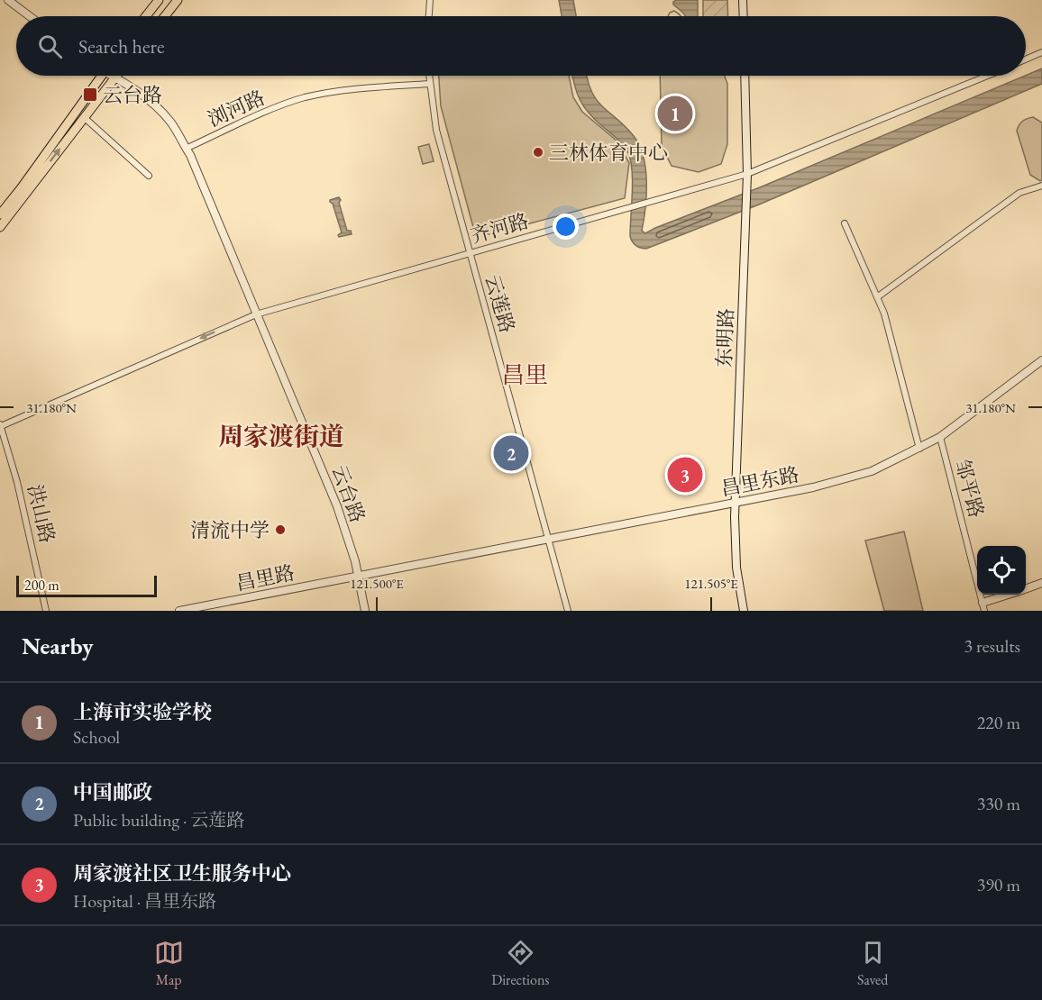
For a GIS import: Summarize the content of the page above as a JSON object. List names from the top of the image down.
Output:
{
  "streets": {
    "main road": ["东明路"],
    "street": [
      "浏河路",
      "齐河路",
      "云莲路",
      "昌里东路",
      "邹平路",
      "云台路",
      "洪山路",
      "昌里路"
    ]
  },
  "crossings": [
    ["浏河路", "云莲路"],
    ["浏河路", "云台路"],
    ["齐河路", "云莲路"],
    ["齐河路", "东明路"],
    ["齐河路", "云台路"],
    ["齐河路", "洪山路"],
    ["云莲路", "昌里东路"],
    ["东明路", "昌里东路"],
    ["昌里东路", "邹平路"],
    ["昌里东路", "云台路"],
    ["昌里东路", "昌里路"],
    ["云台路", "昌里路"]
  ],
  "districts": ["昌里", "周家渡街道"],
  "places": {
    "transit": ["云台路"],
    "other": ["三林体育中心", "清流中学"]
  },
  "scale_bar": "200 m",
  "page": {
    "search": "Search here",
    "pins": ["1", "2", "3"],
    "scale": "200 m",
    "heading": ["Nearby", "3 results"],
    "list": [
      {
        "mark": "1",
        "name": "上海市实验学校",
        "note": "School",
        "value": "220 m"
      },
      {
        "mark": "2",
        "name": "中国邮政",
        "note": "Public building · 云莲路",
        "value": "330 m"
      },
      {
        "mark": "3",
        "name": "周家渡社区卫生服务中心",
        "note": "Hospital · 昌里东路",
        "value": "390 m"
      }
    ],
    "nav": ["Map", "Directions", "Saved"]
  },
  "coordinates": ["31.180°N", "121.500°E", "121.505°E"]
}
